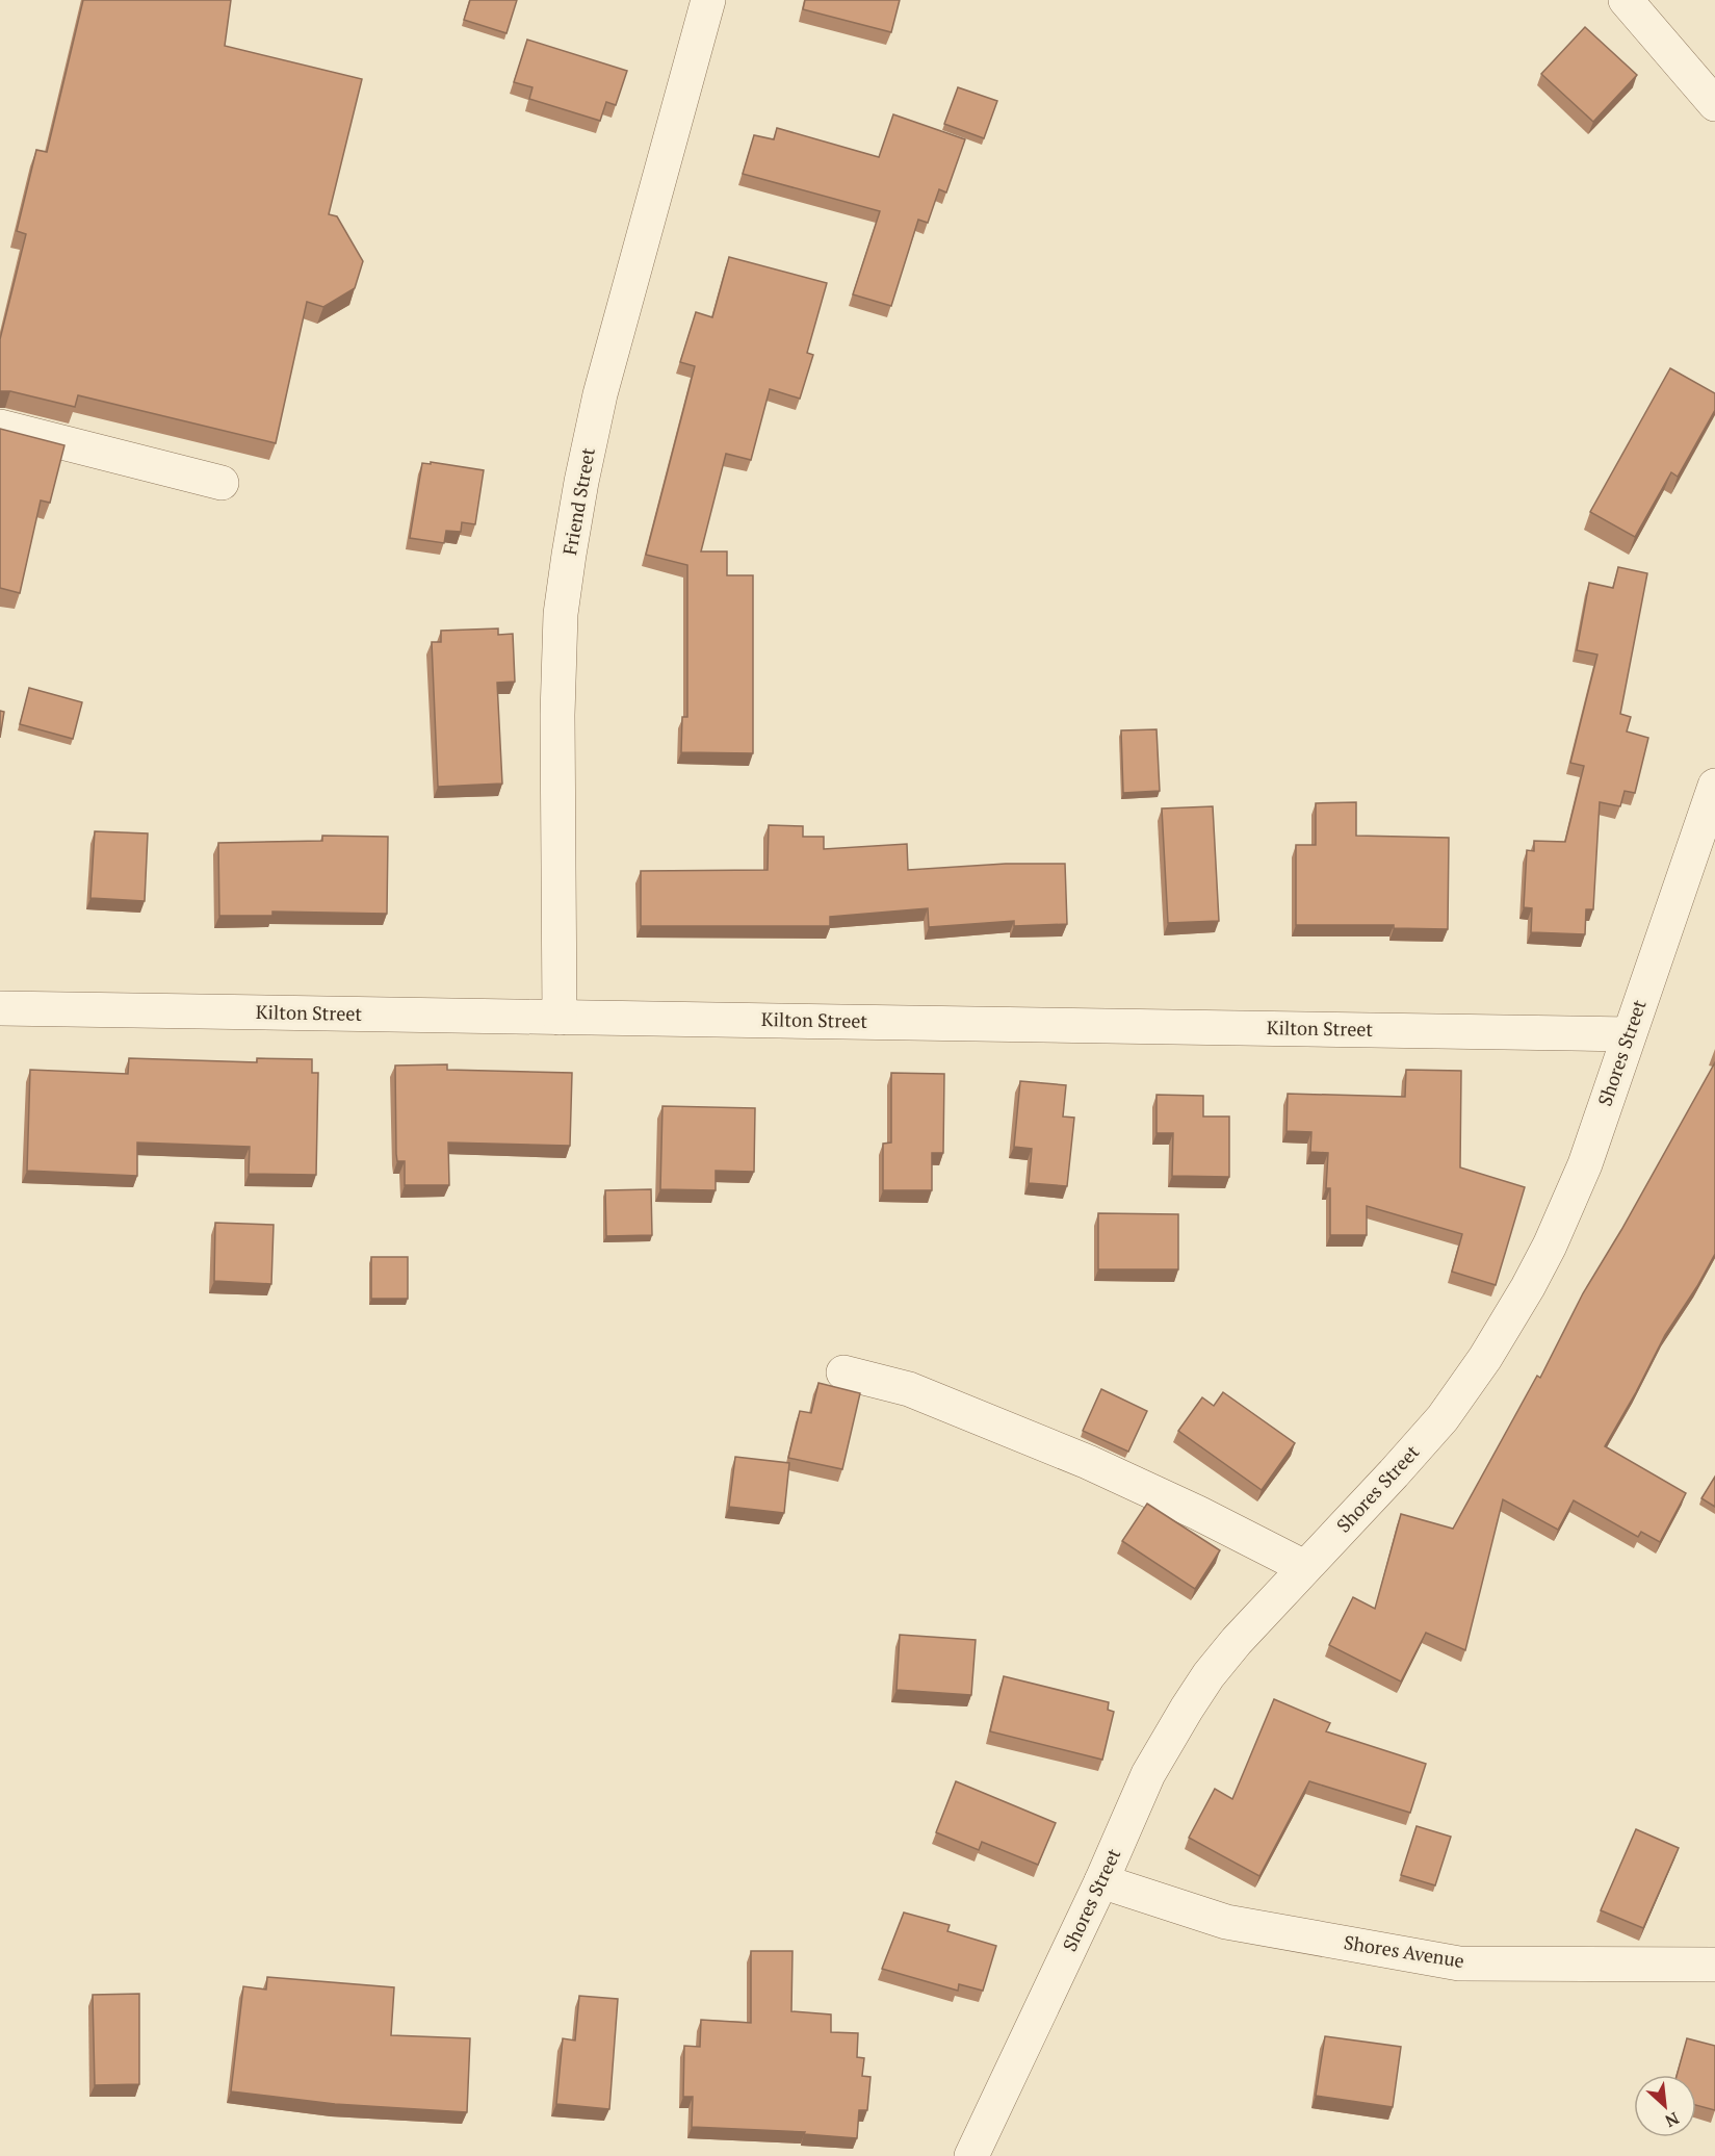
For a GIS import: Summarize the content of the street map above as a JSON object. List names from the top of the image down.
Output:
{
  "streets": {
    "street": [
      "Friend Street",
      "Kilton Street",
      "Shores Street",
      "Shores Avenue"
    ]
  },
  "crossings": [
    ["Friend Street", "Kilton Street"],
    ["Kilton Street", "Shores Street"],
    ["Shores Street", "Shores Avenue"]
  ],
  "north": "bottom right"
}
